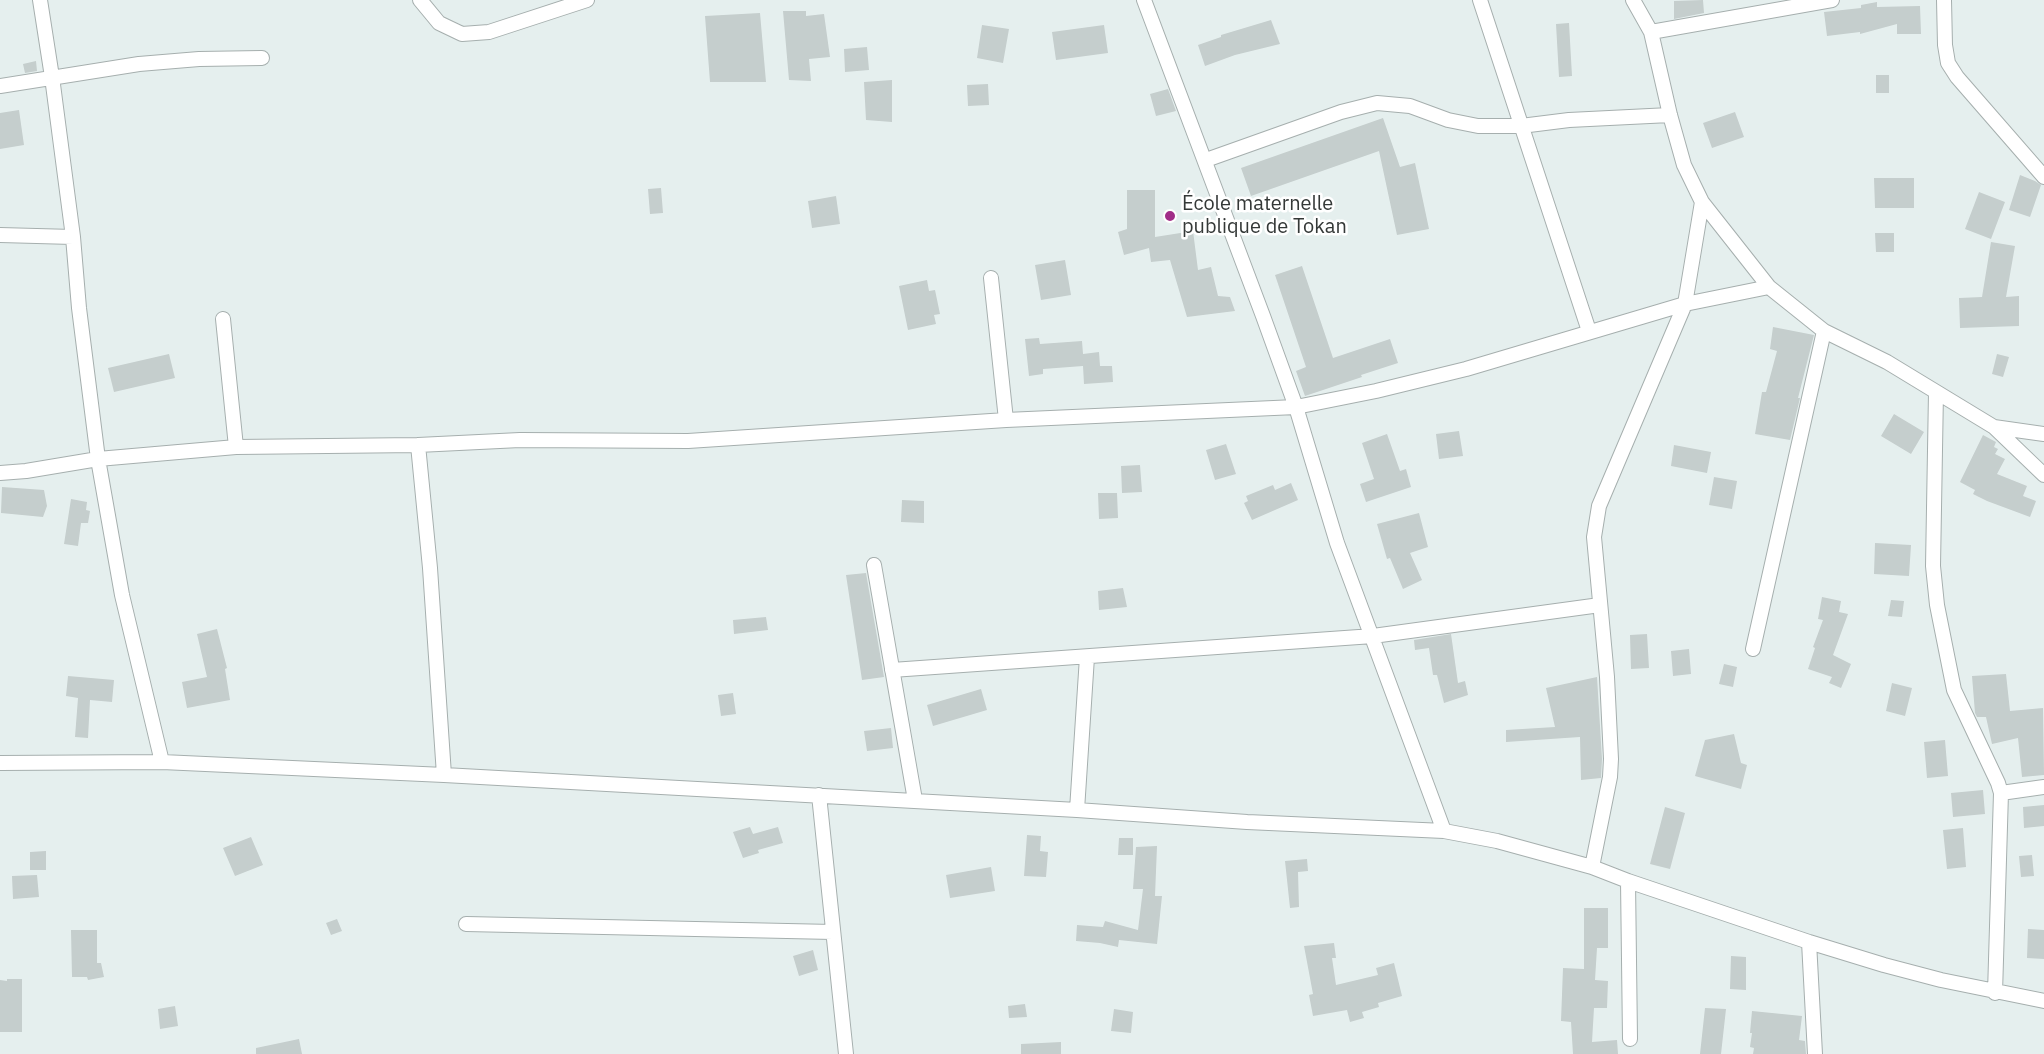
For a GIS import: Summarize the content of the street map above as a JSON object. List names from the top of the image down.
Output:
{
  "places": ["École maternelle publique de Tokan"]
}
